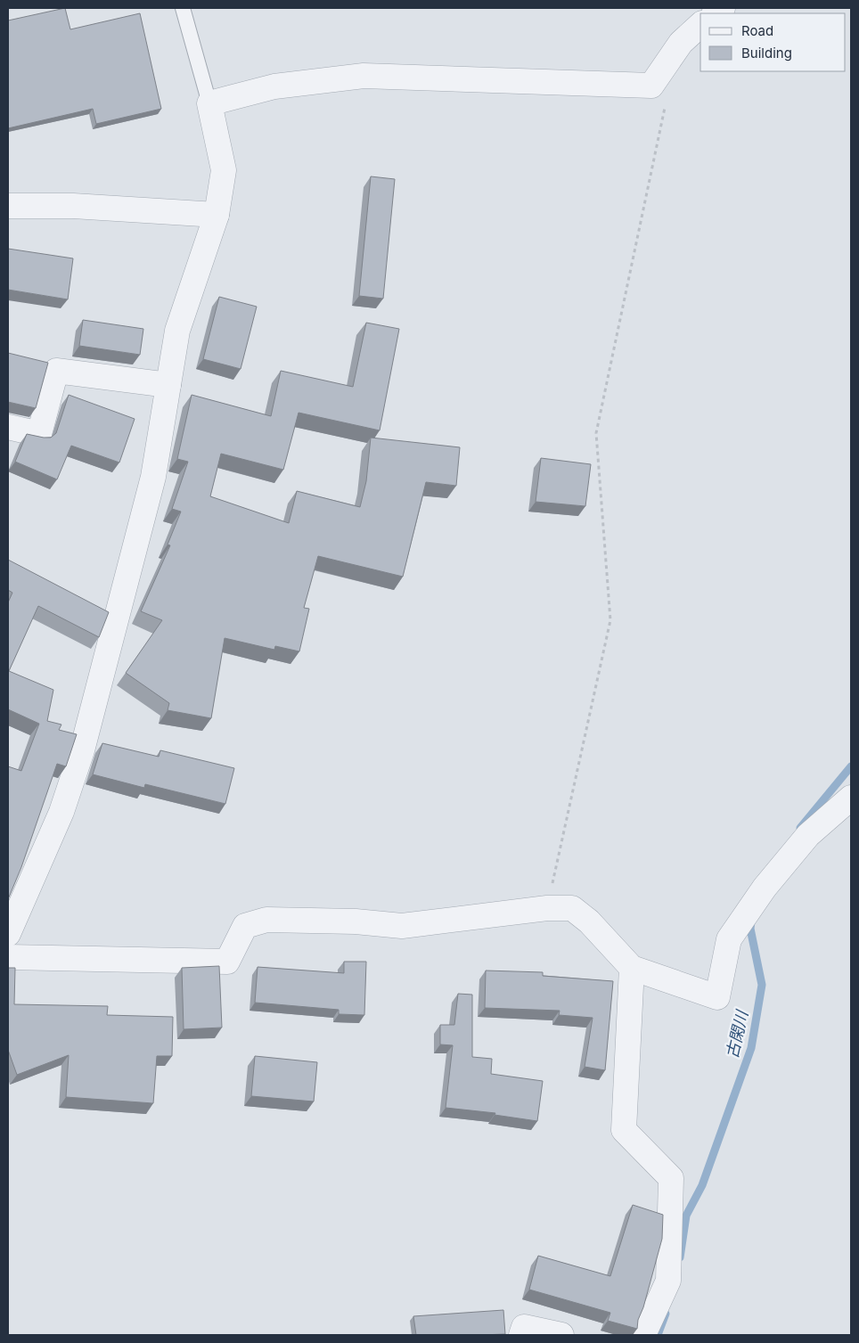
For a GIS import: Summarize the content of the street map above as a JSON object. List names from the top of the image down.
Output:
{
  "water": ["古閑川"],
  "legend": ["Road", "Building"]
}
